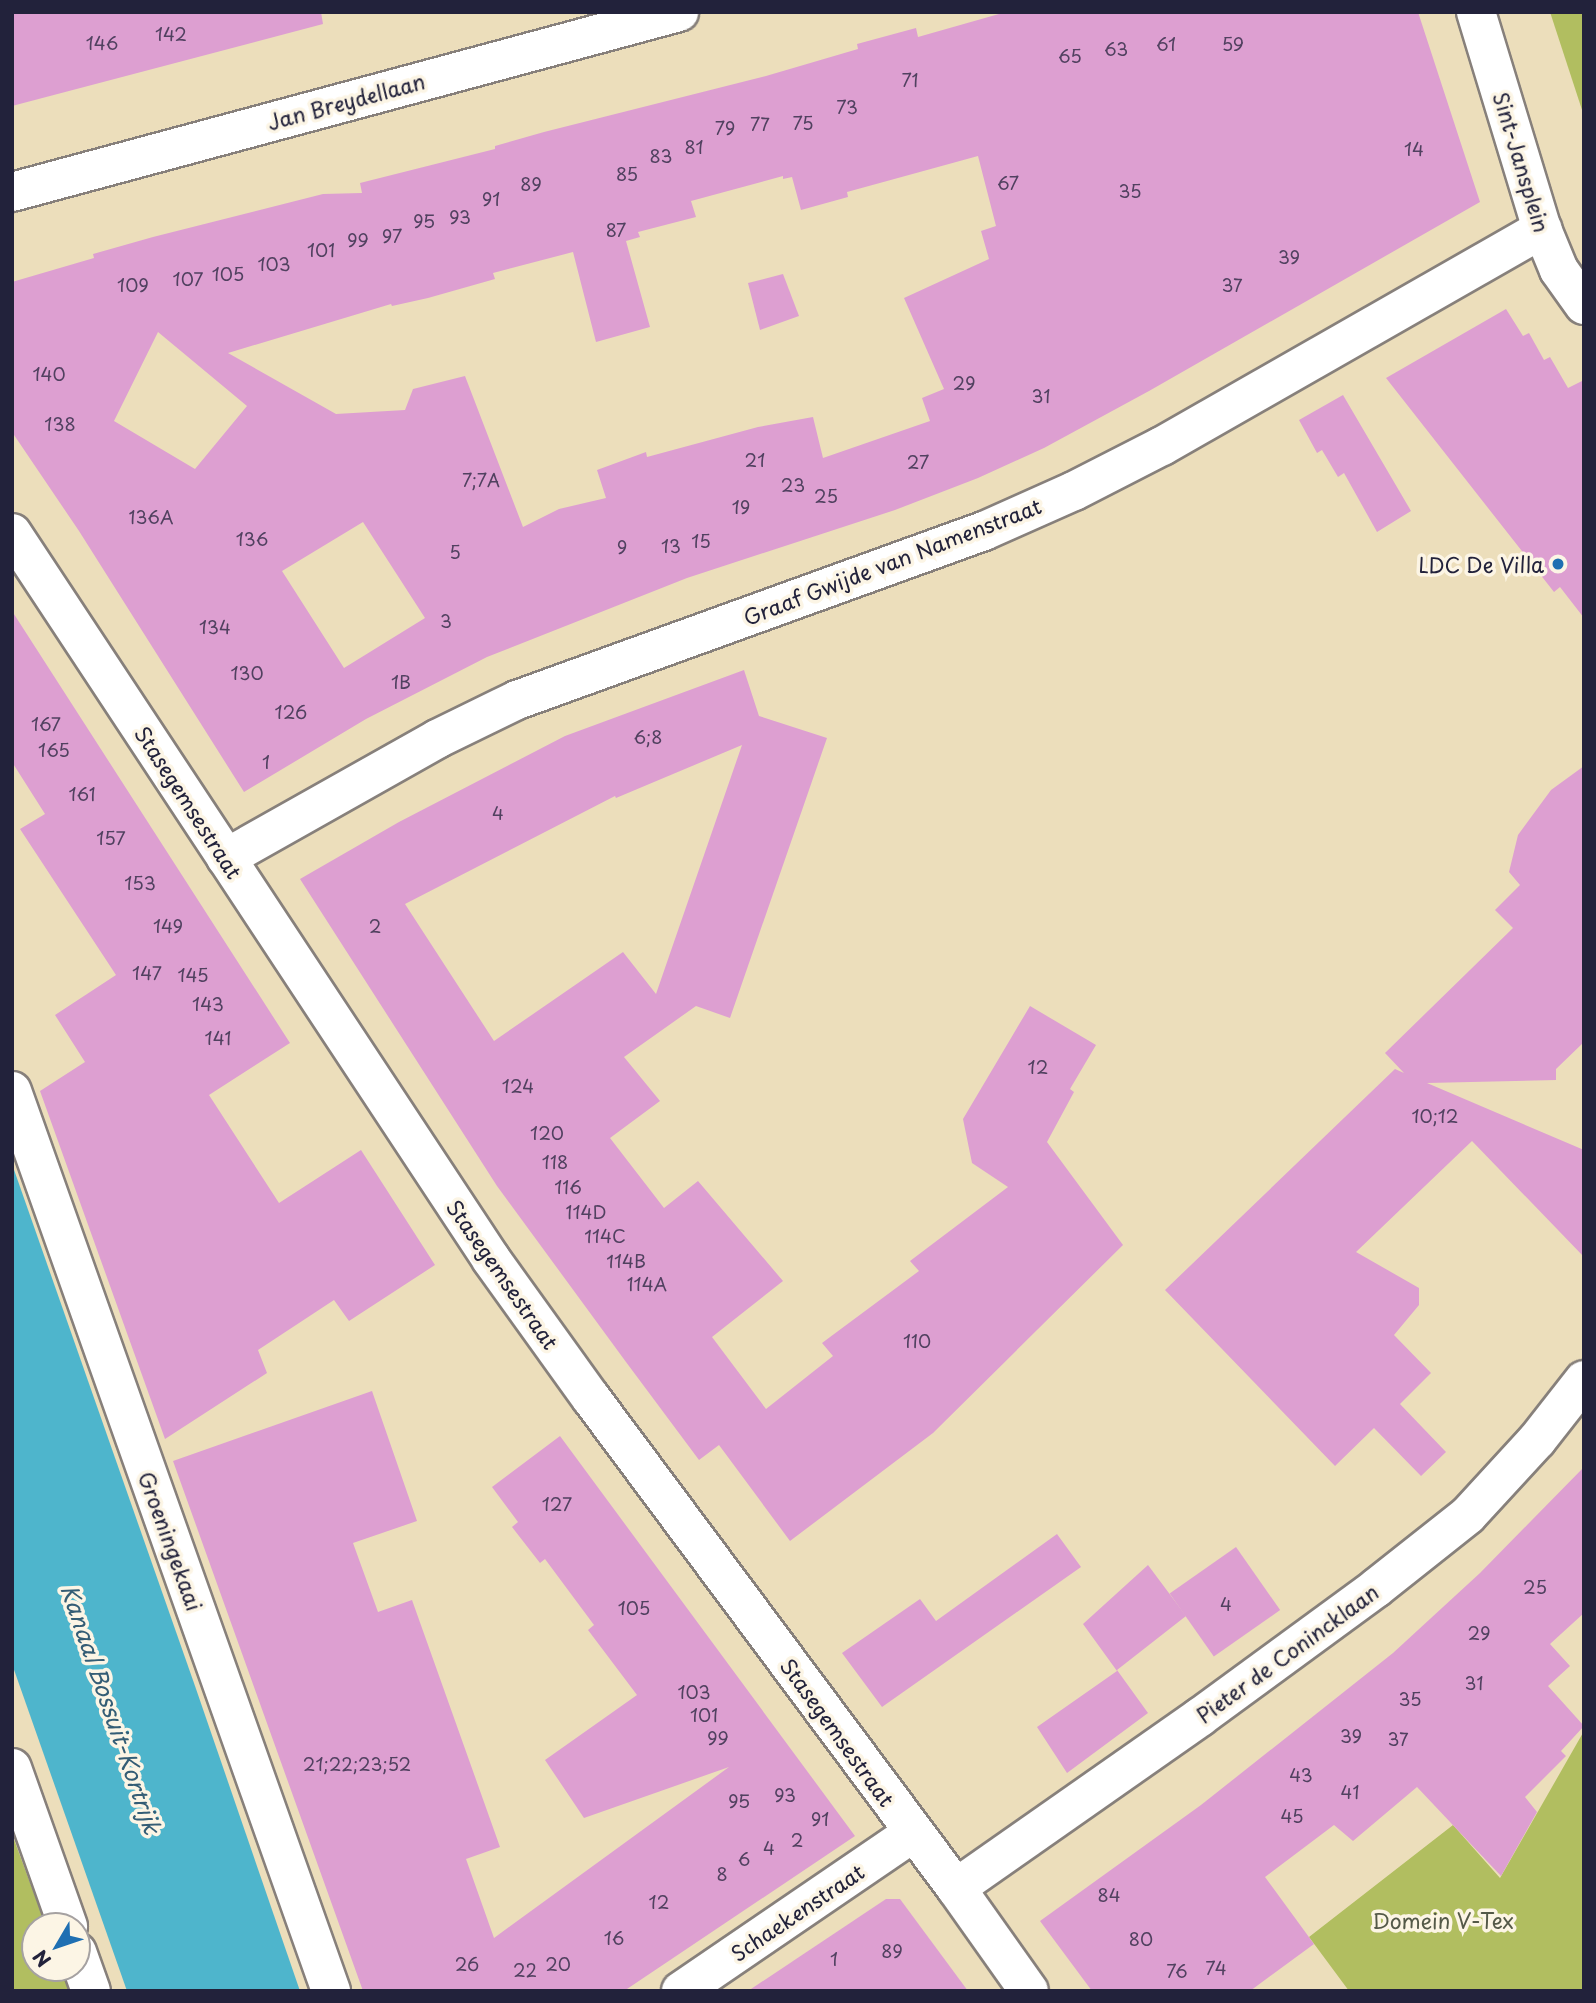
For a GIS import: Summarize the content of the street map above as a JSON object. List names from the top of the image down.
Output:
{
  "streets": {
    "street": [
      "Jan Breydellaan",
      "Sint-Jansplein",
      "Graaf Gwijde van Namenstraat",
      "Stasegemsestraat",
      "Groeningekaai",
      "Pieter de Conincklaan",
      "Schaekenstraat"
    ]
  },
  "crossings": [
    ["Sint-Jansplein", "Graaf Gwijde van Namenstraat"],
    ["Graaf Gwijde van Namenstraat", "Stasegemsestraat"],
    ["Stasegemsestraat", "Pieter de Conincklaan"],
    ["Stasegemsestraat", "Schaekenstraat"]
  ],
  "water": ["Kanaal Bossuit-Kortrijk"],
  "parks": ["Domein V-Tex"],
  "places": ["LDC De Villa"],
  "house_numbers": [
    "142",
    "146",
    "61",
    "59",
    "63",
    "65",
    "71",
    "73",
    "75",
    "77",
    "79",
    "81",
    "14",
    "83",
    "85",
    "67",
    "89",
    "35",
    "91",
    "93",
    "95",
    "87",
    "97",
    "99",
    "101",
    "39",
    "103",
    "105",
    "107",
    "109",
    "37",
    "140",
    "29",
    "31",
    "138",
    "21",
    "27",
    "7;7A",
    "23",
    "25",
    "19",
    "136A",
    "136",
    "15",
    "13",
    "9",
    "5",
    "3",
    "134",
    "130",
    "1B",
    "126",
    "167",
    "6;8",
    "165",
    "1",
    "161",
    "4",
    "157",
    "153",
    "149",
    "2",
    "147",
    "145",
    "143",
    "141",
    "12",
    "124",
    "10;12",
    "120",
    "118",
    "116",
    "114D",
    "114C",
    "114B",
    "114A",
    "110",
    "127",
    "25",
    "4",
    "105",
    "29",
    "31",
    "103",
    "35",
    "101",
    "39",
    "99",
    "37",
    "21;22;23;52",
    "43",
    "41",
    "93",
    "95",
    "45",
    "91",
    "2",
    "4",
    "6",
    "8",
    "84",
    "12",
    "16",
    "80",
    "89",
    "1",
    "26",
    "20",
    "74",
    "22",
    "76"
  ],
  "north": "bottom left"
}
